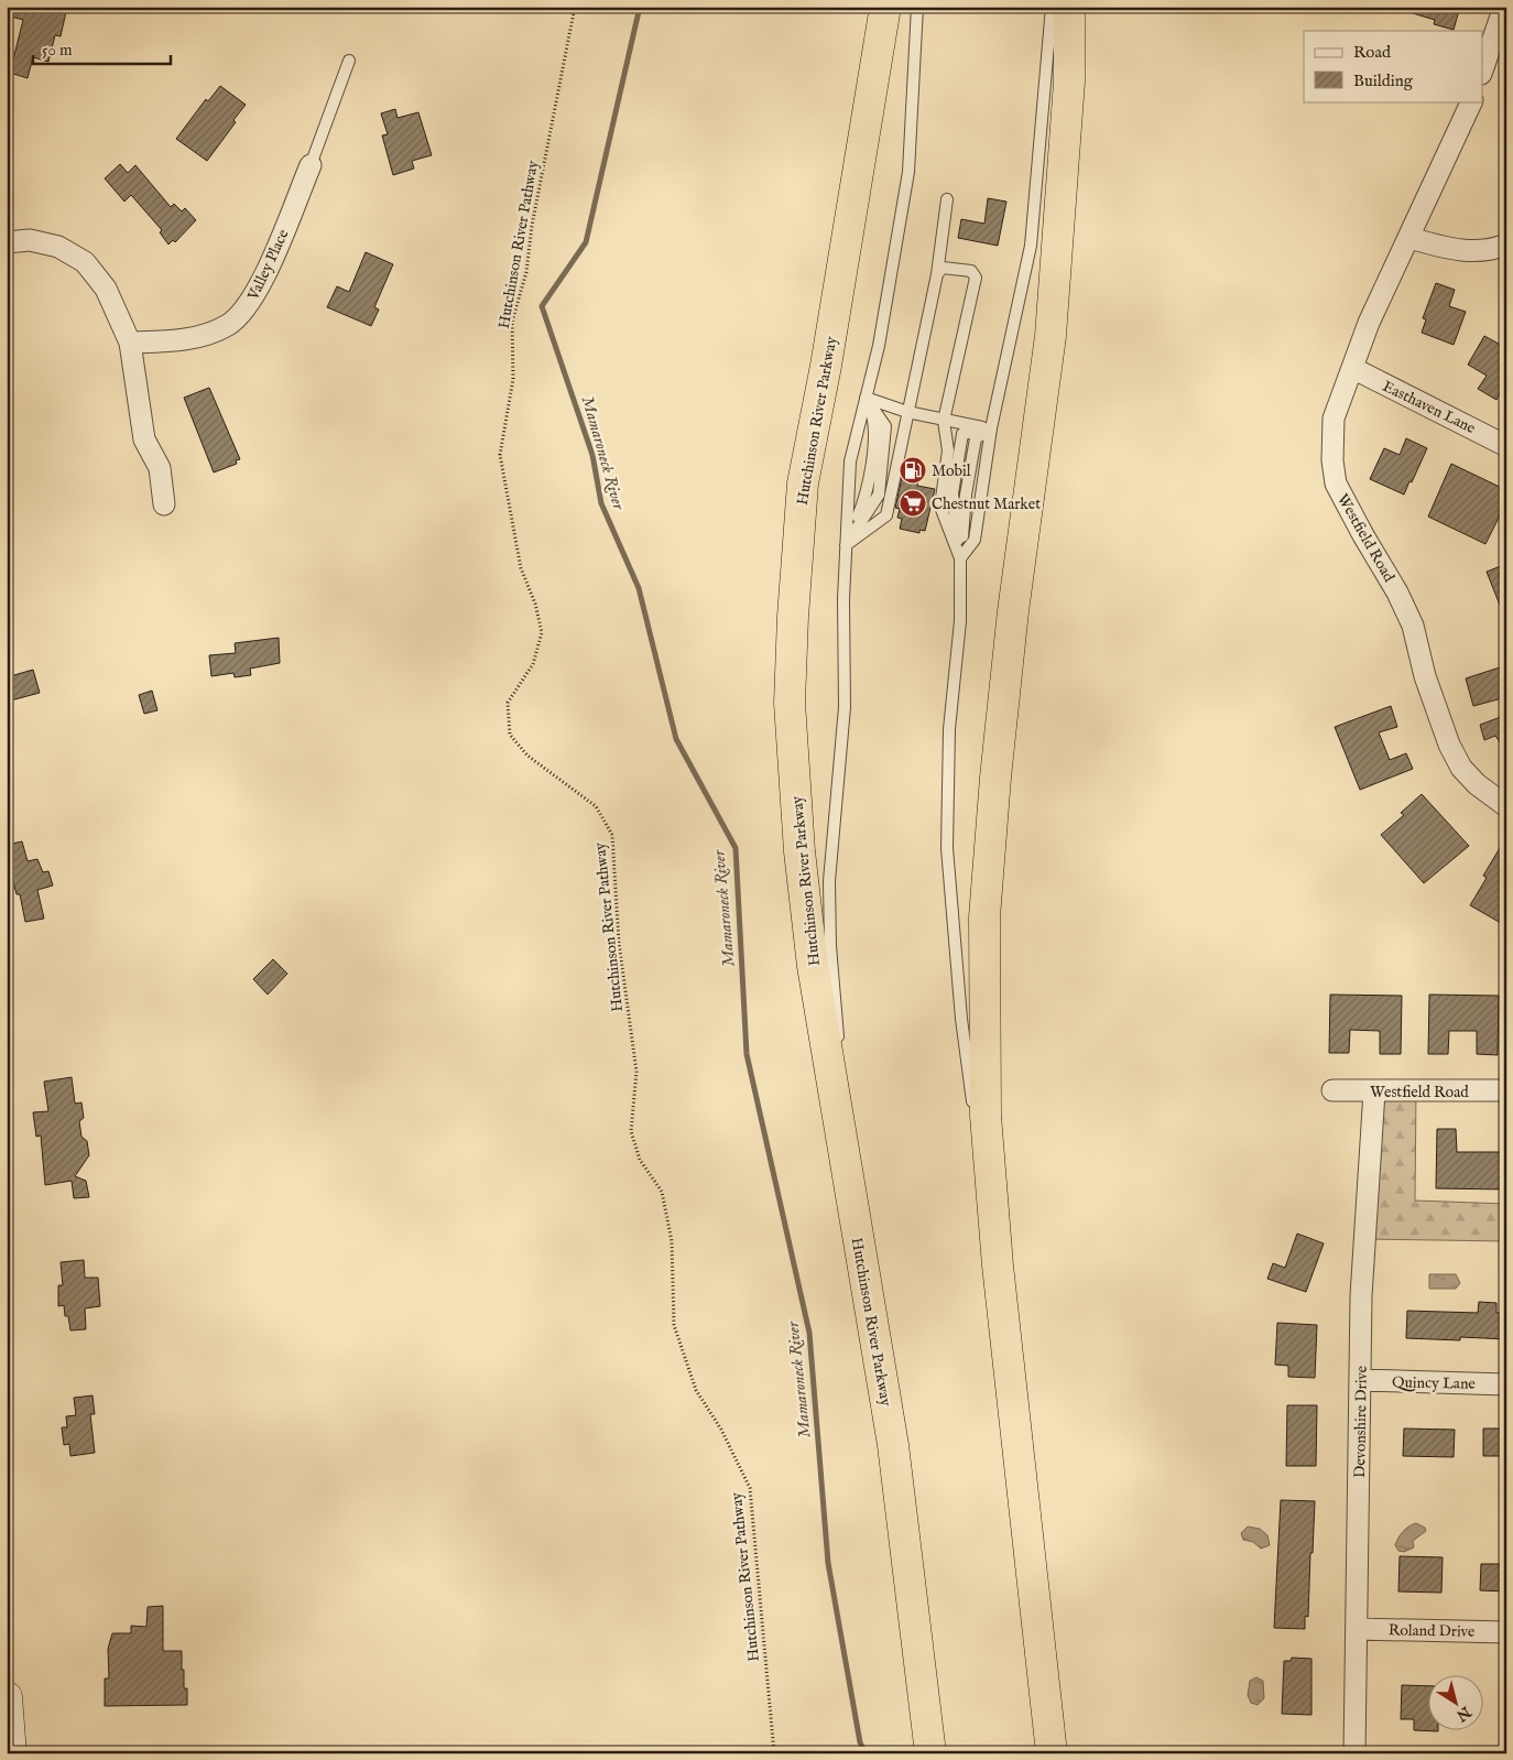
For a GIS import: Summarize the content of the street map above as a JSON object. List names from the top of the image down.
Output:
{
  "streets": {
    "highway": ["Hutchinson River Parkway"],
    "street": [
      "Valley Place",
      "Easthaven Lane",
      "Westfield Road",
      "Quincy Lane",
      "Devonshire Drive",
      "Roland Drive"
    ],
    "path": ["Hutchinson River Pathway"]
  },
  "crossings": [
    ["Easthaven Lane", "Westfield Road"],
    ["Westfield Road", "Devonshire Drive"],
    ["Quincy Lane", "Devonshire Drive"],
    ["Devonshire Drive", "Roland Drive"]
  ],
  "water": ["Mamaroneck River"],
  "places": {
    "fuel station": ["Mobil"],
    "supermarket": ["Chestnut Market"]
  },
  "legend": ["Road", "Building"],
  "scale_bar": "50 m",
  "north": "bottom right"
}
